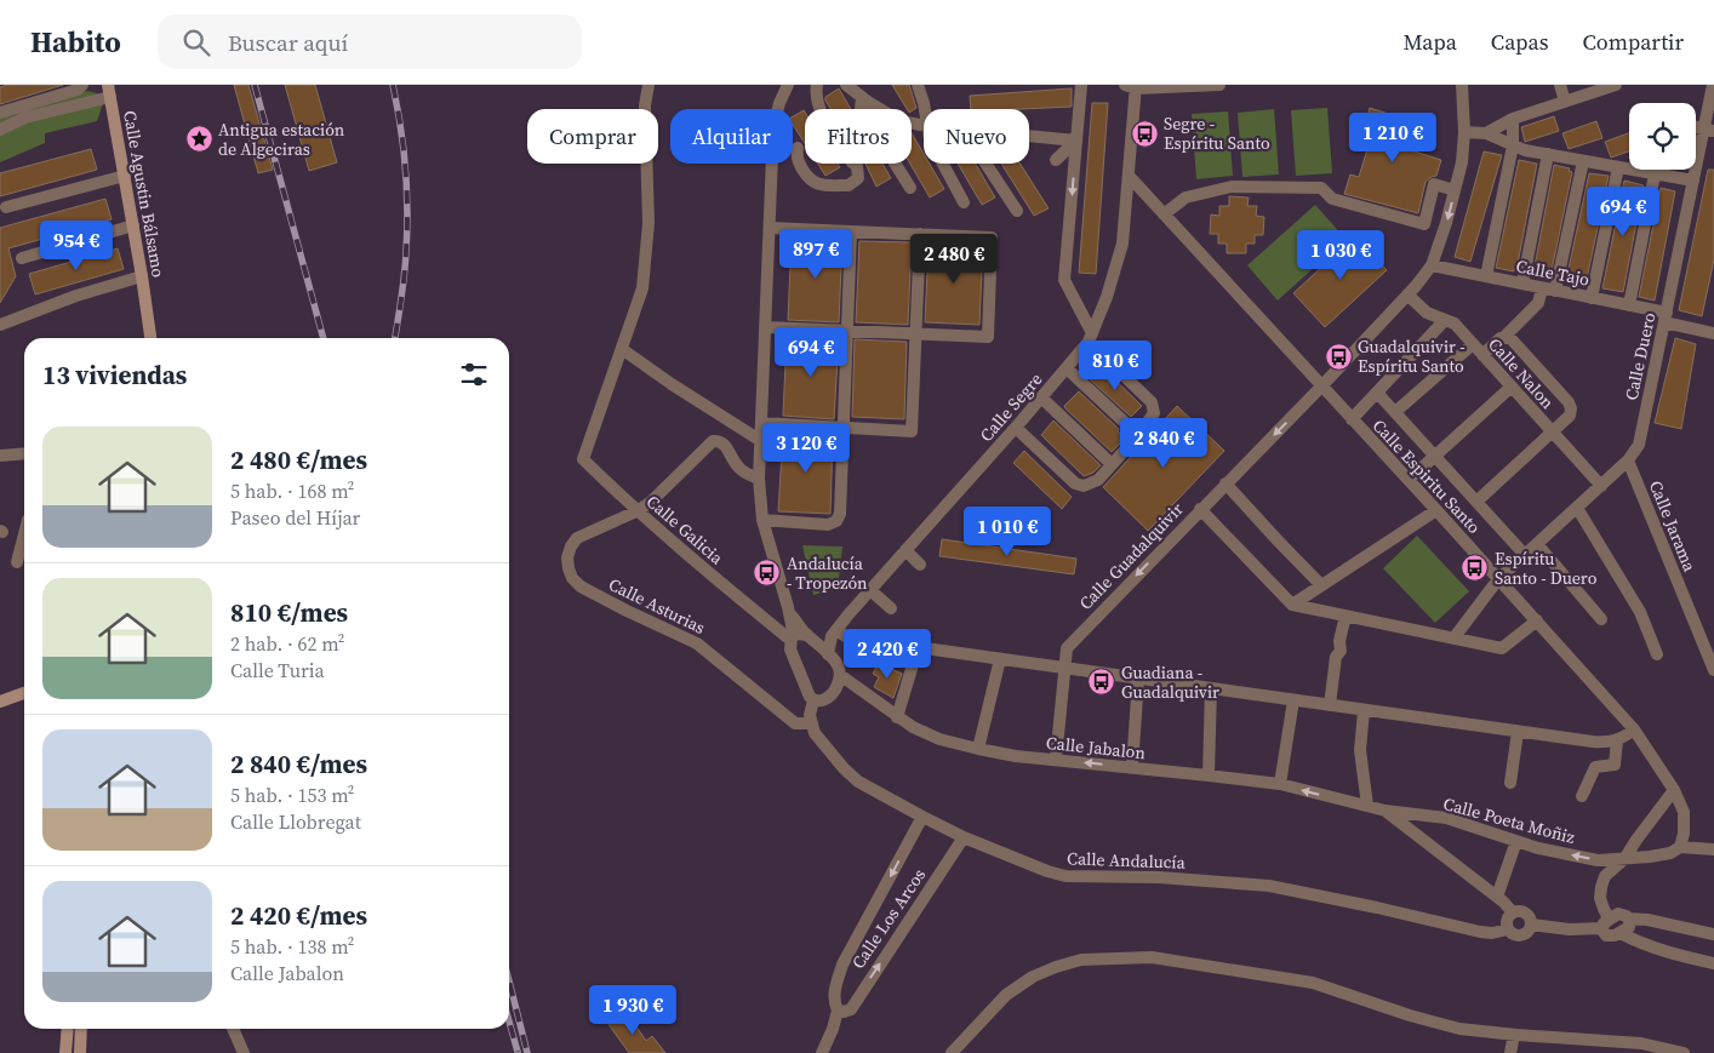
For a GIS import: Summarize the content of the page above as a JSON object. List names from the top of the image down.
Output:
{
  "streets": {
    "street": [
      "Calle Agustin Bálsamo",
      "Calle Tajo",
      "Calle Duero",
      "Calle Nalon",
      "Calle Segre",
      "Calle Espiritu Santo",
      "Calle Jarama",
      "Calle Galicia",
      "Calle Guadalquivir",
      "Calle Asturias",
      "Calle Jabalon",
      "Calle Poeta Moñiz",
      "Calle Andalucía",
      "Calle Los Arcos"
    ]
  },
  "crossings": [
    ["Calle Tajo", "Calle Duero"],
    ["Calle Tajo", "Calle Guadalquivir"],
    ["Calle Duero", "Calle Nalon"],
    ["Calle Duero", "Calle Espiritu Santo"],
    ["Calle Duero", "Calle Jarama"],
    ["Calle Nalon", "Calle Guadalquivir"],
    ["Calle Segre", "Calle Espiritu Santo"],
    ["Calle Espiritu Santo", "Calle Guadalquivir"],
    ["Calle Espiritu Santo", "Calle Poeta Moñiz"],
    ["Calle Galicia", "Calle Asturias"],
    ["Calle Guadalquivir", "Calle Jabalon"],
    ["Calle Asturias", "Calle Andalucía"],
    ["Calle Jabalon", "Calle Poeta Moñiz"],
    ["Calle Andalucía", "Calle Los Arcos"]
  ],
  "one_way": ["Calle Guadalquivir"],
  "places": {
    "bus stop": [
      "Segre - Espíritu Santo",
      "Guadalquivir - Espíritu Santo",
      "Espíritu Santo - Duero",
      "Andalucía - Tropezón",
      "Guadiana - Guadalquivir"
    ],
    "place": ["Antigua estación de Algeciras"]
  },
  "page": {
    "header": "Habito",
    "search": "Buscar aquí",
    "nav": ["Mapa", "Capas", "Compartir"],
    "chip": [
      "Comprar",
      "Alquilar",
      "Filtros",
      "Nuevo"
    ],
    "price": [
      "1 210 €",
      "694 €",
      "954 €",
      "897 €",
      "1 030 €",
      "2 480 €",
      "694 €",
      "810 €",
      "2 840 €",
      "3 120 €",
      "1 010 €",
      "2 420 €",
      "1 930 €"
    ],
    "heading": "13 viviendas",
    "list": [
      {
        "name": "2 480 €/mes",
        "note": "5 hab. · 168 m² · Paseo del Híjar"
      },
      {
        "name": "810 €/mes",
        "note": "2 hab. · 62 m² · Calle Turia"
      },
      {
        "name": "2 840 €/mes",
        "note": "5 hab. · 153 m² · Calle Llobregat"
      },
      {
        "name": "2 420 €/mes",
        "note": "5 hab. · 138 m² · Calle Jabalon"
      }
    ]
  }
}
